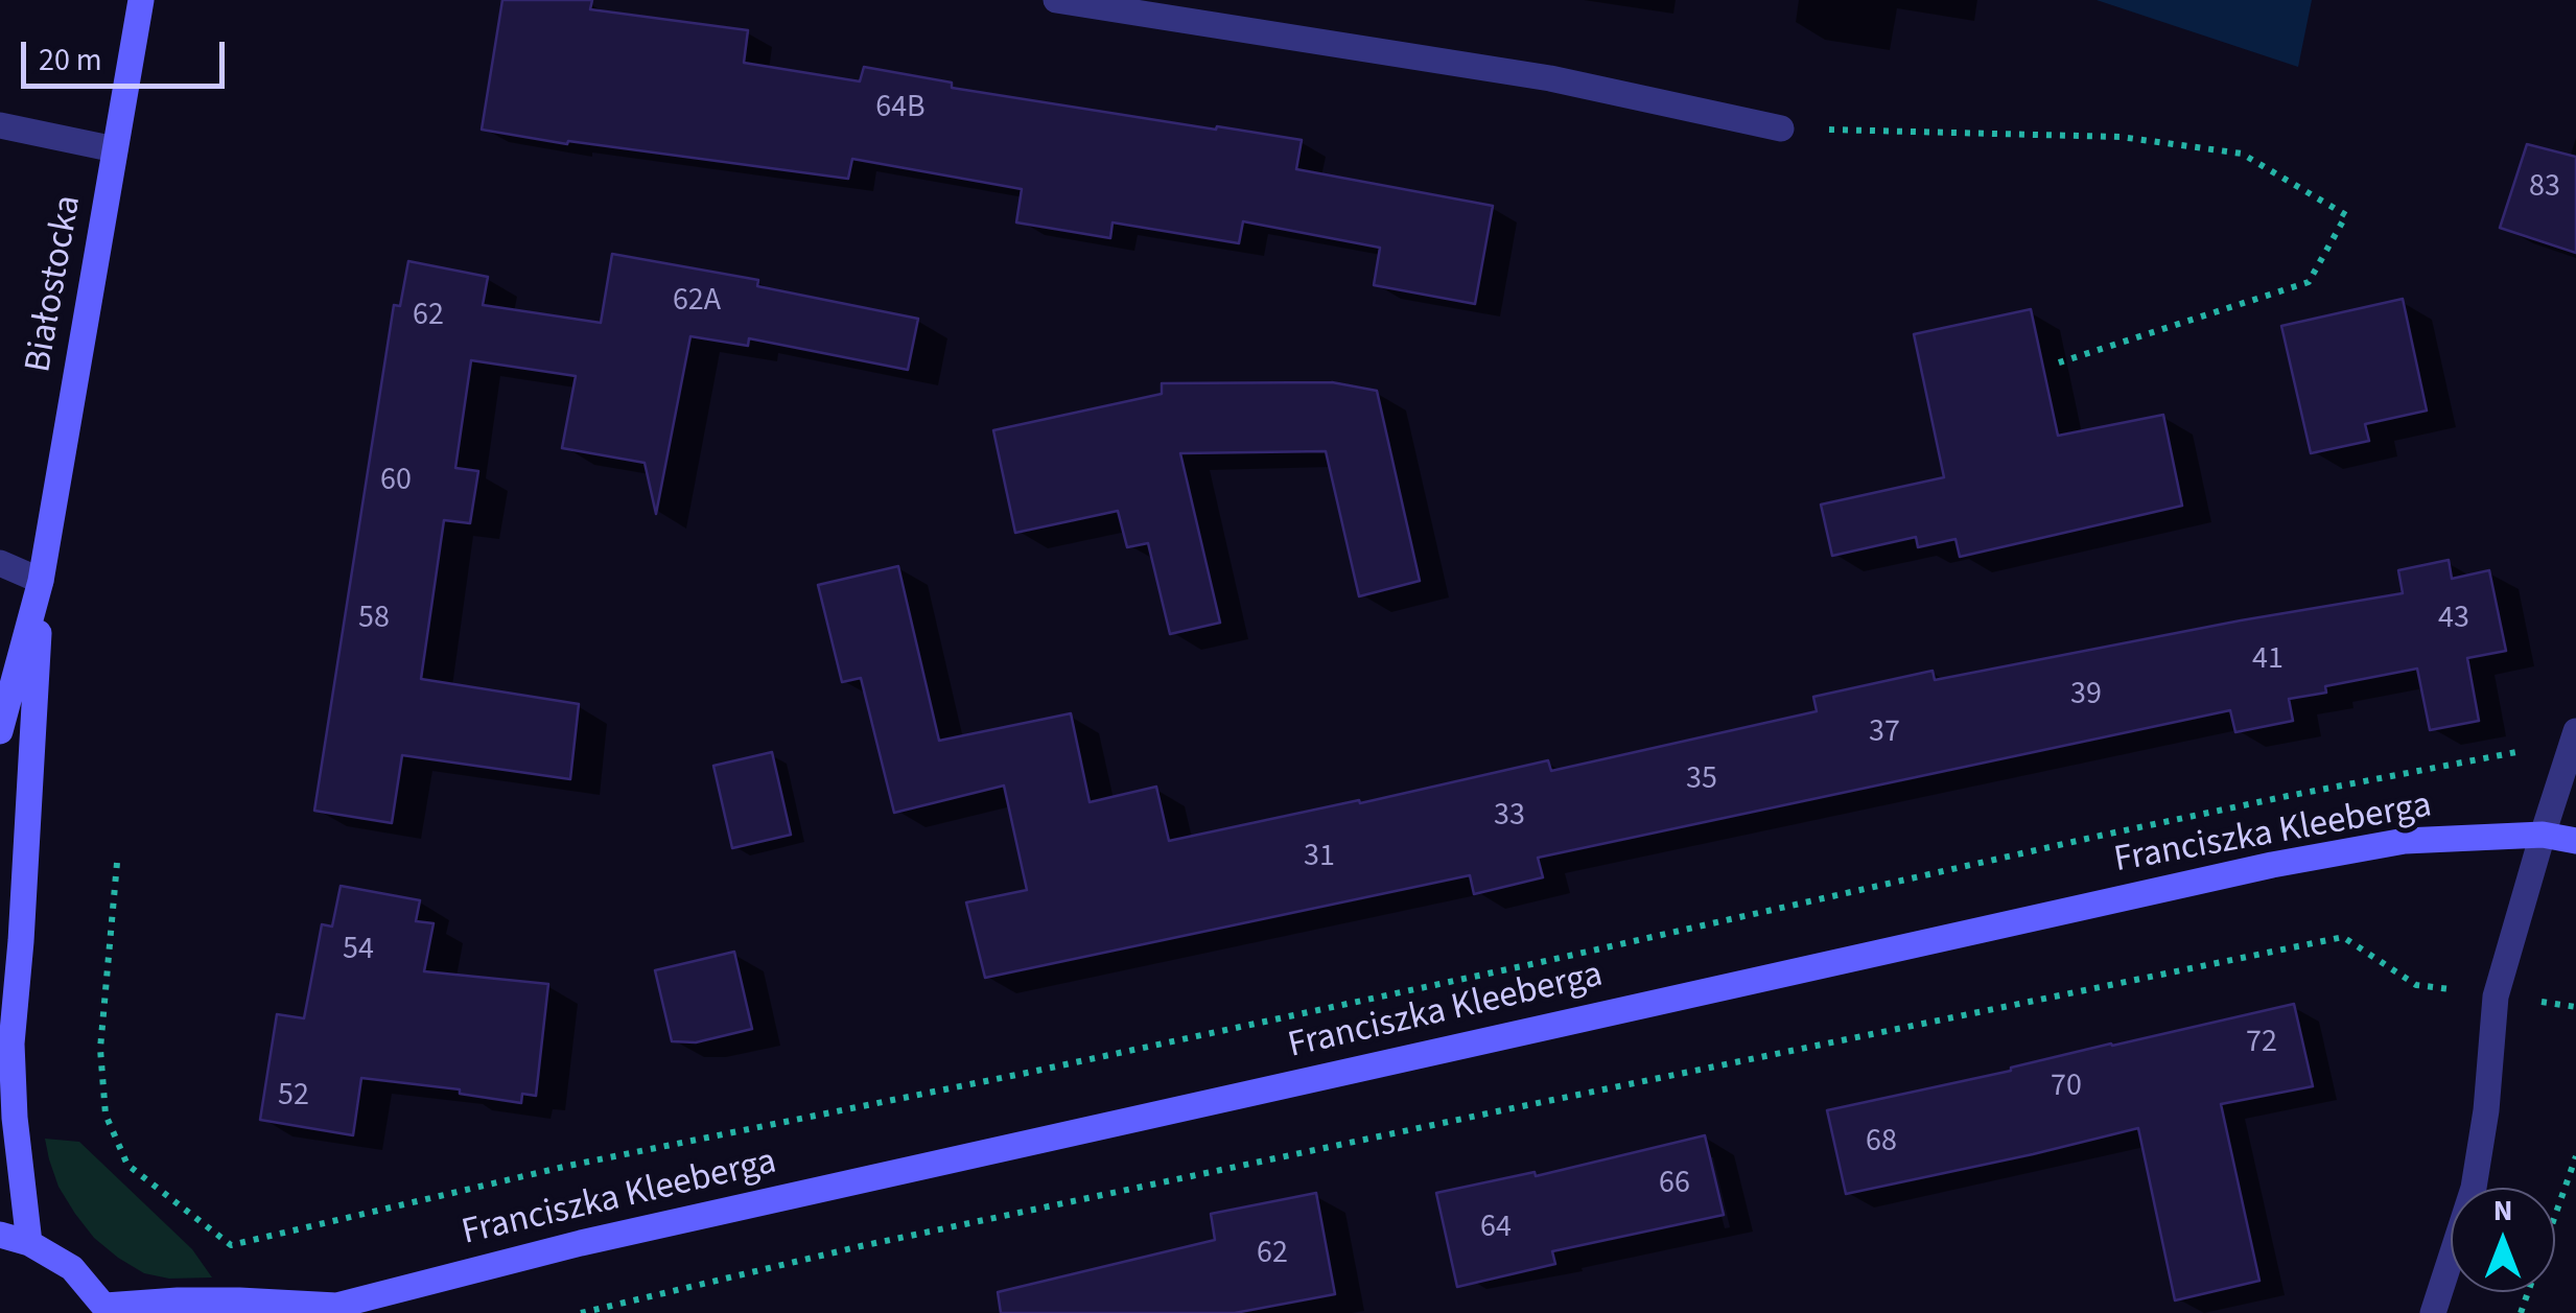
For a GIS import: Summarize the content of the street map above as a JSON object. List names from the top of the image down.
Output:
{
  "streets": {
    "street": ["Białostocka", "Franciszka Kleeberga"]
  },
  "house_numbers": [
    "64B",
    "83",
    "62A",
    "62",
    "60",
    "58",
    "43",
    "41",
    "39",
    "37",
    "35",
    "33",
    "31",
    "54",
    "72",
    "70",
    "52",
    "68",
    "66",
    "64",
    "62"
  ],
  "scale_bar": "20 m",
  "north": "top"
}
